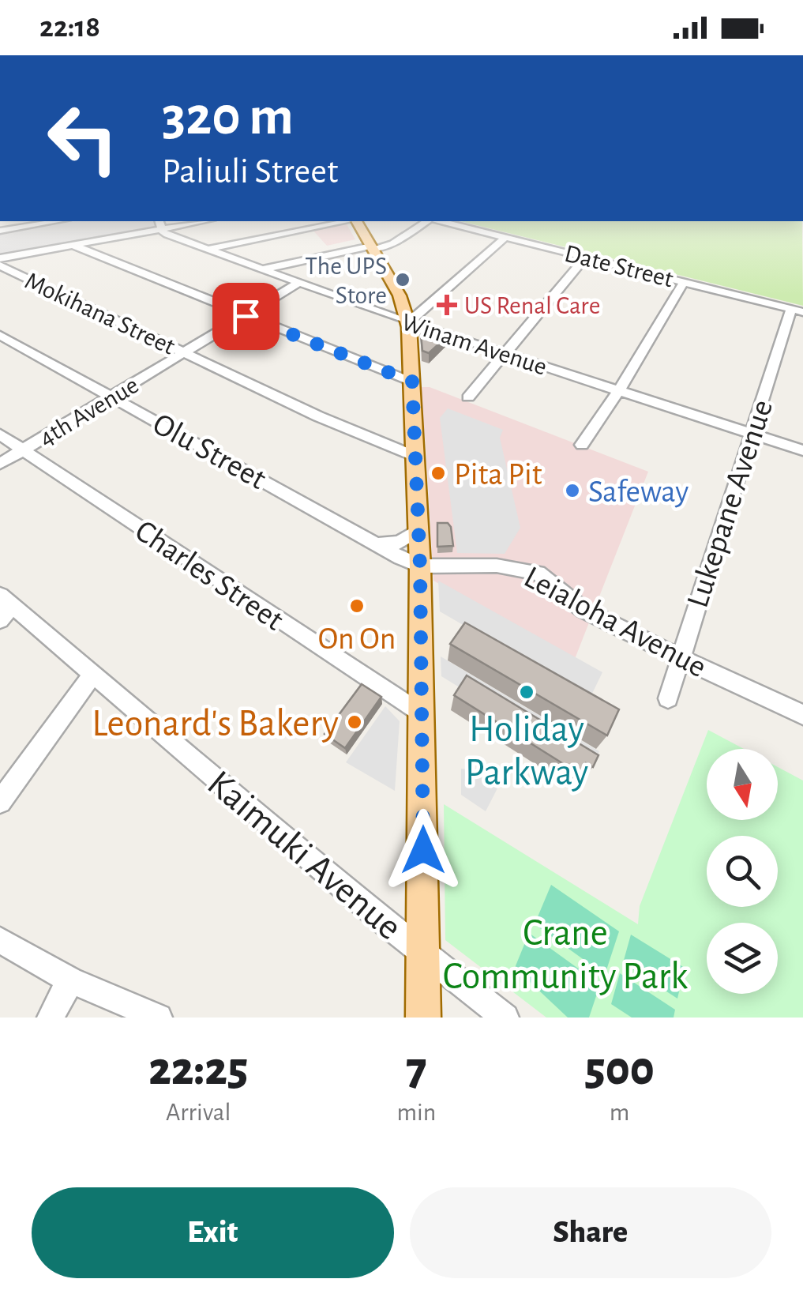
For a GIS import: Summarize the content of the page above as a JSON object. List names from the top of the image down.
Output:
{
  "streets": {
    "street": [
      "Date Street",
      "Mokihana Street",
      "Winam Avenue",
      "4th Avenue",
      "Olu Street",
      "Lukepane Avenue",
      "Charles Street",
      "Leialoha Avenue",
      "Kaimuki Avenue"
    ]
  },
  "crossings": [
    ["Date Street", "Lukepane Avenue"],
    ["Mokihana Street", "4th Avenue"],
    ["Winam Avenue", "4th Avenue"],
    ["Winam Avenue", "Lukepane Avenue"],
    ["4th Avenue", "Olu Street"],
    ["4th Avenue", "Charles Street"],
    ["Olu Street", "Leialoha Avenue"],
    ["Lukepane Avenue", "Leialoha Avenue"]
  ],
  "parks": ["Crane Community Park"],
  "places": {
    "other": [
      "The UPS Store",
      "Pita Pit",
      "Safeway",
      "On On",
      "Holiday Parkway",
      "Leonard's Bakery"
    ],
    "health": ["US Renal Care"]
  },
  "north": "bottom",
  "page": {
    "status": "22:18",
    "turn": ["320 m", "Paliuli Street"],
    "eta": [
      "22:25",
      "Arrival",
      "7",
      "min",
      "500",
      "m"
    ],
    "buttons": ["Exit", "Share"]
  }
}
